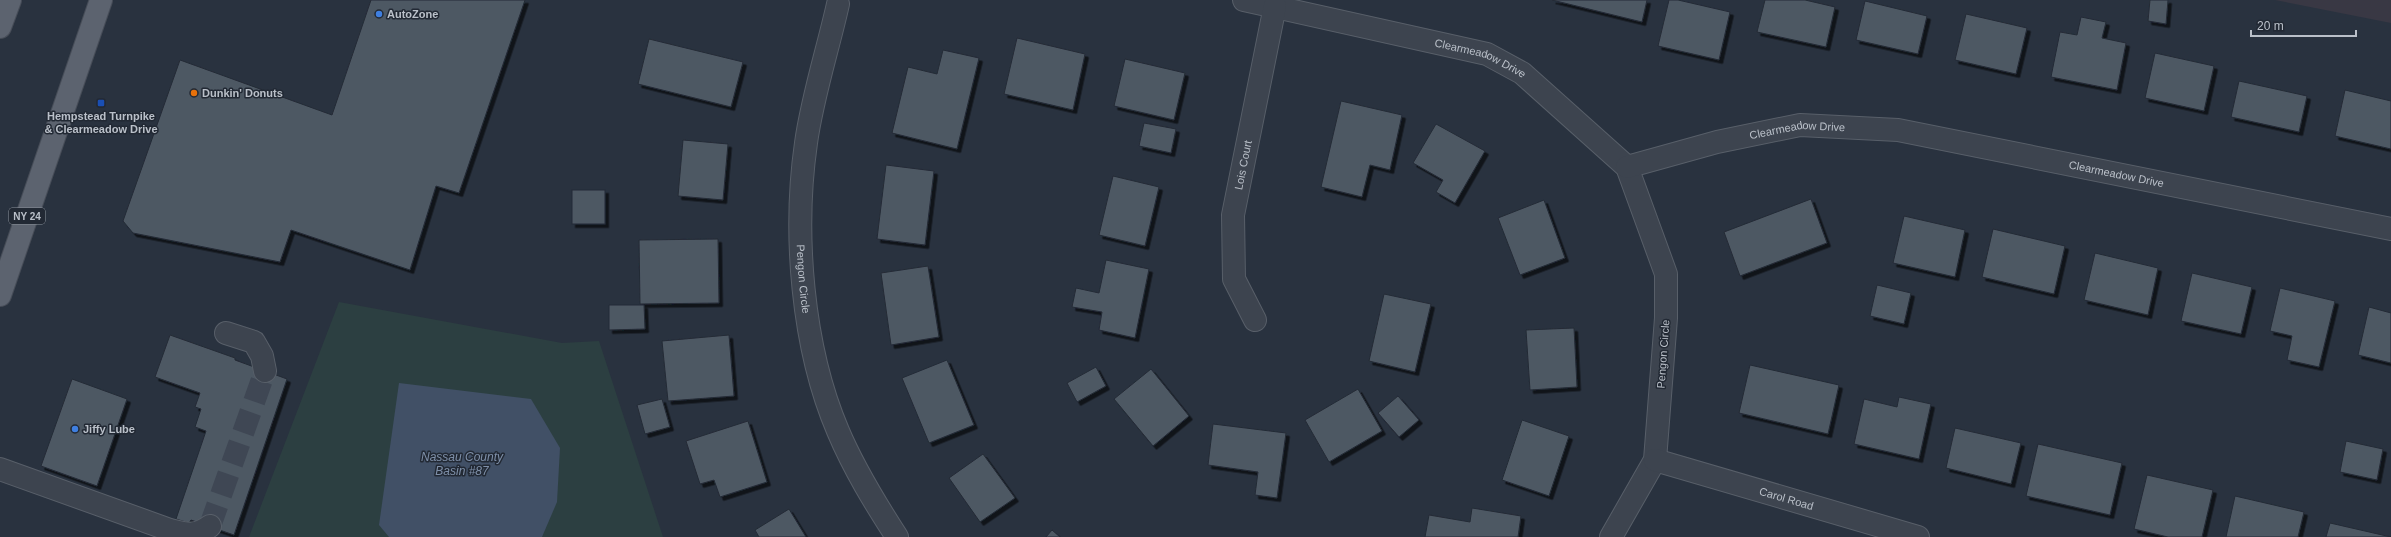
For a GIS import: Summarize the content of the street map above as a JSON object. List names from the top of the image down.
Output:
{
  "streets": {
    "main road": ["NY 24"],
    "street": [
      "Clearmeadow Drive",
      "Lois Court",
      "Pengon Circle",
      "Carol Road"
    ]
  },
  "crossings": [
    ["Clearmeadow Drive", "Lois Court"],
    ["Clearmeadow Drive", "Pengon Circle"],
    ["Pengon Circle", "Carol Road"]
  ],
  "water": ["Nassau County Basin #87"],
  "places": {
    "other": ["AutoZone", "Dunkin' Donuts", "Jiffy Lube"],
    "transit": ["Hempstead Turnpike & Clearmeadow Drive"]
  },
  "scale_bar": "20 m"
}
